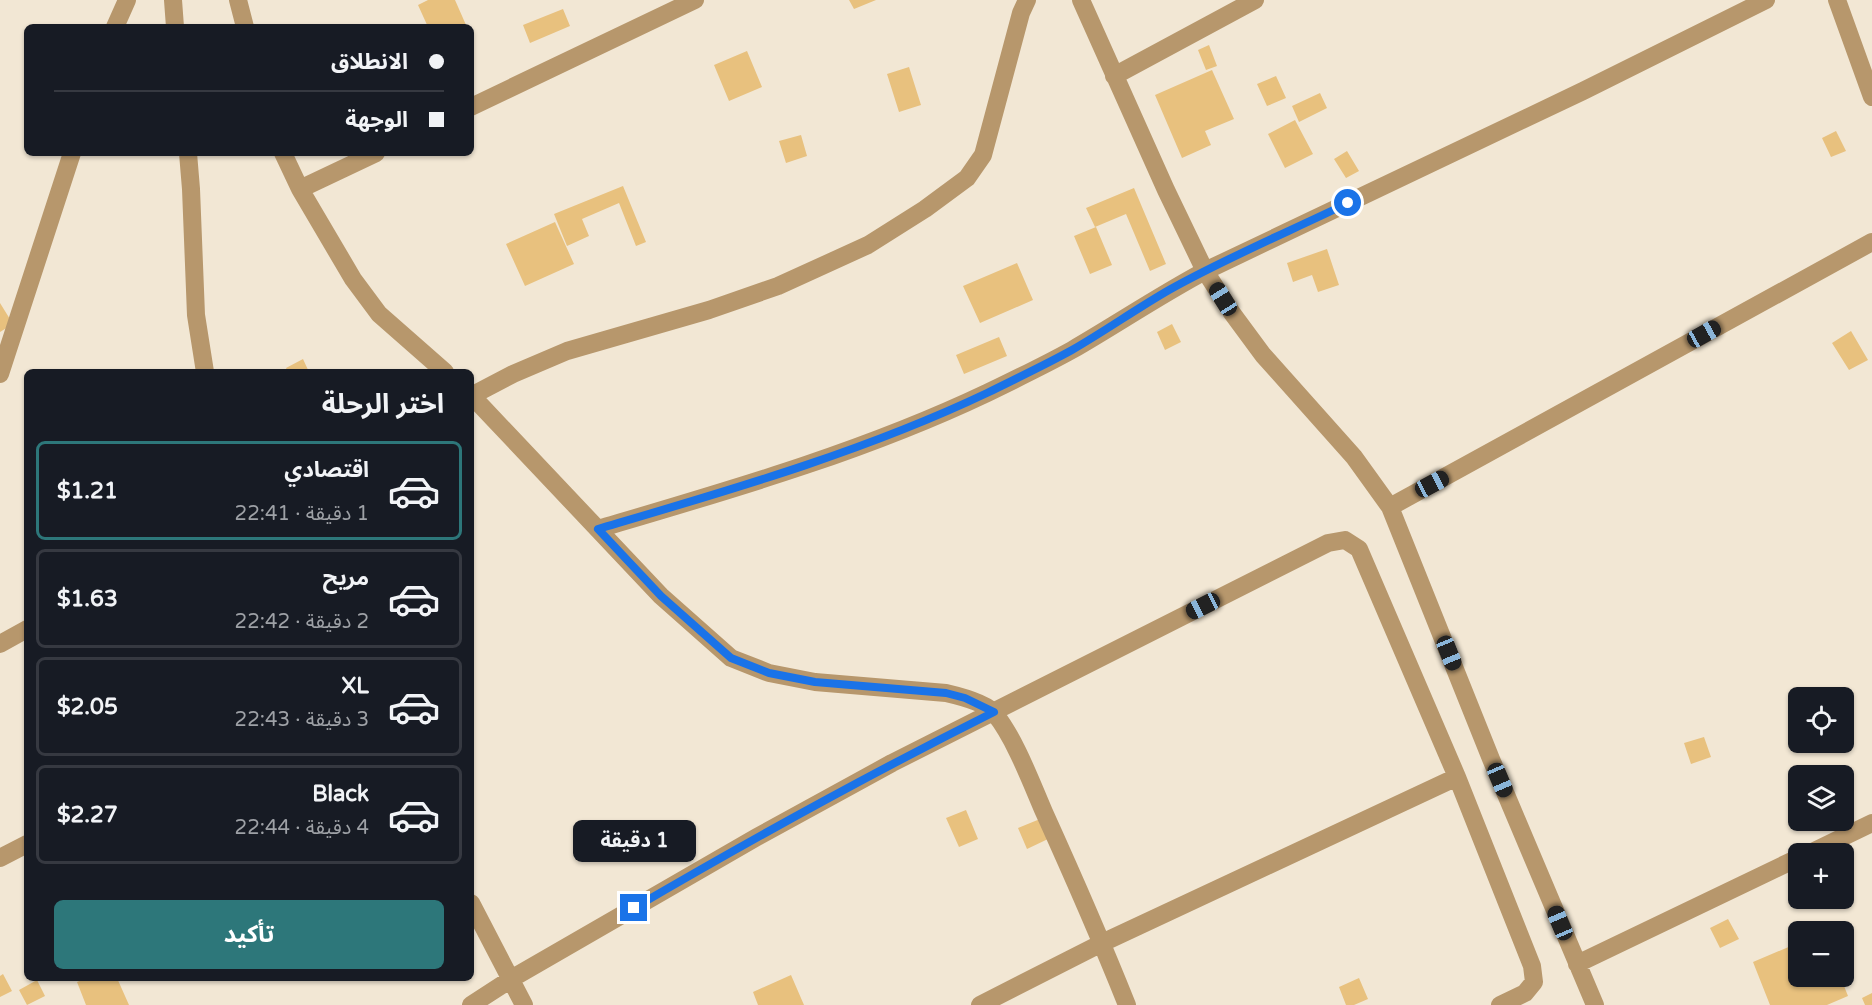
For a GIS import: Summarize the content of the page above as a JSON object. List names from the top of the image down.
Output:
{
  "page": {
    "banner": ["الانطلاق", "الوجهة"],
    "heading": "اختر الرحلة",
    "list": [
      {
        "name": "اقتصادي",
        "note": "1 دقيقة · 22:41",
        "value": "$1.21"
      },
      {
        "name": "مريح",
        "note": "2 دقيقة · 22:42",
        "value": "$1.63"
      },
      {
        "name": "XL",
        "note": "3 دقيقة · 22:43",
        "value": "$2.05"
      },
      {
        "name": "Black",
        "note": "4 دقيقة · 22:44",
        "value": "$2.27"
      }
    ],
    "map_buttons": ["+", "−"],
    "bubble": "1 دقيقة",
    "buttons": "تأكيد"
  }
}
